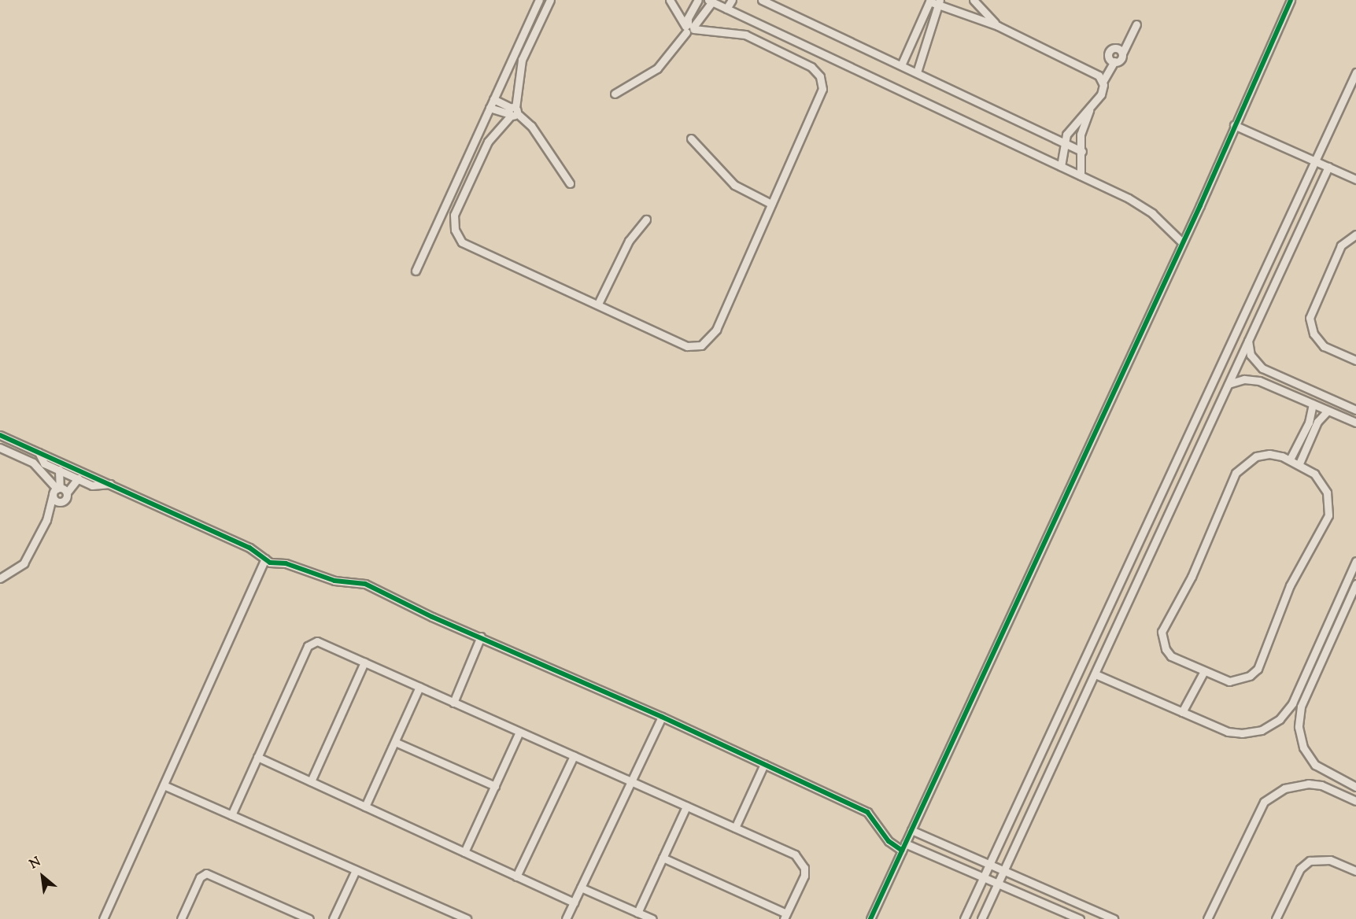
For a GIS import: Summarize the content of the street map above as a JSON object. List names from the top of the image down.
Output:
{
  "north": "top left"
}
